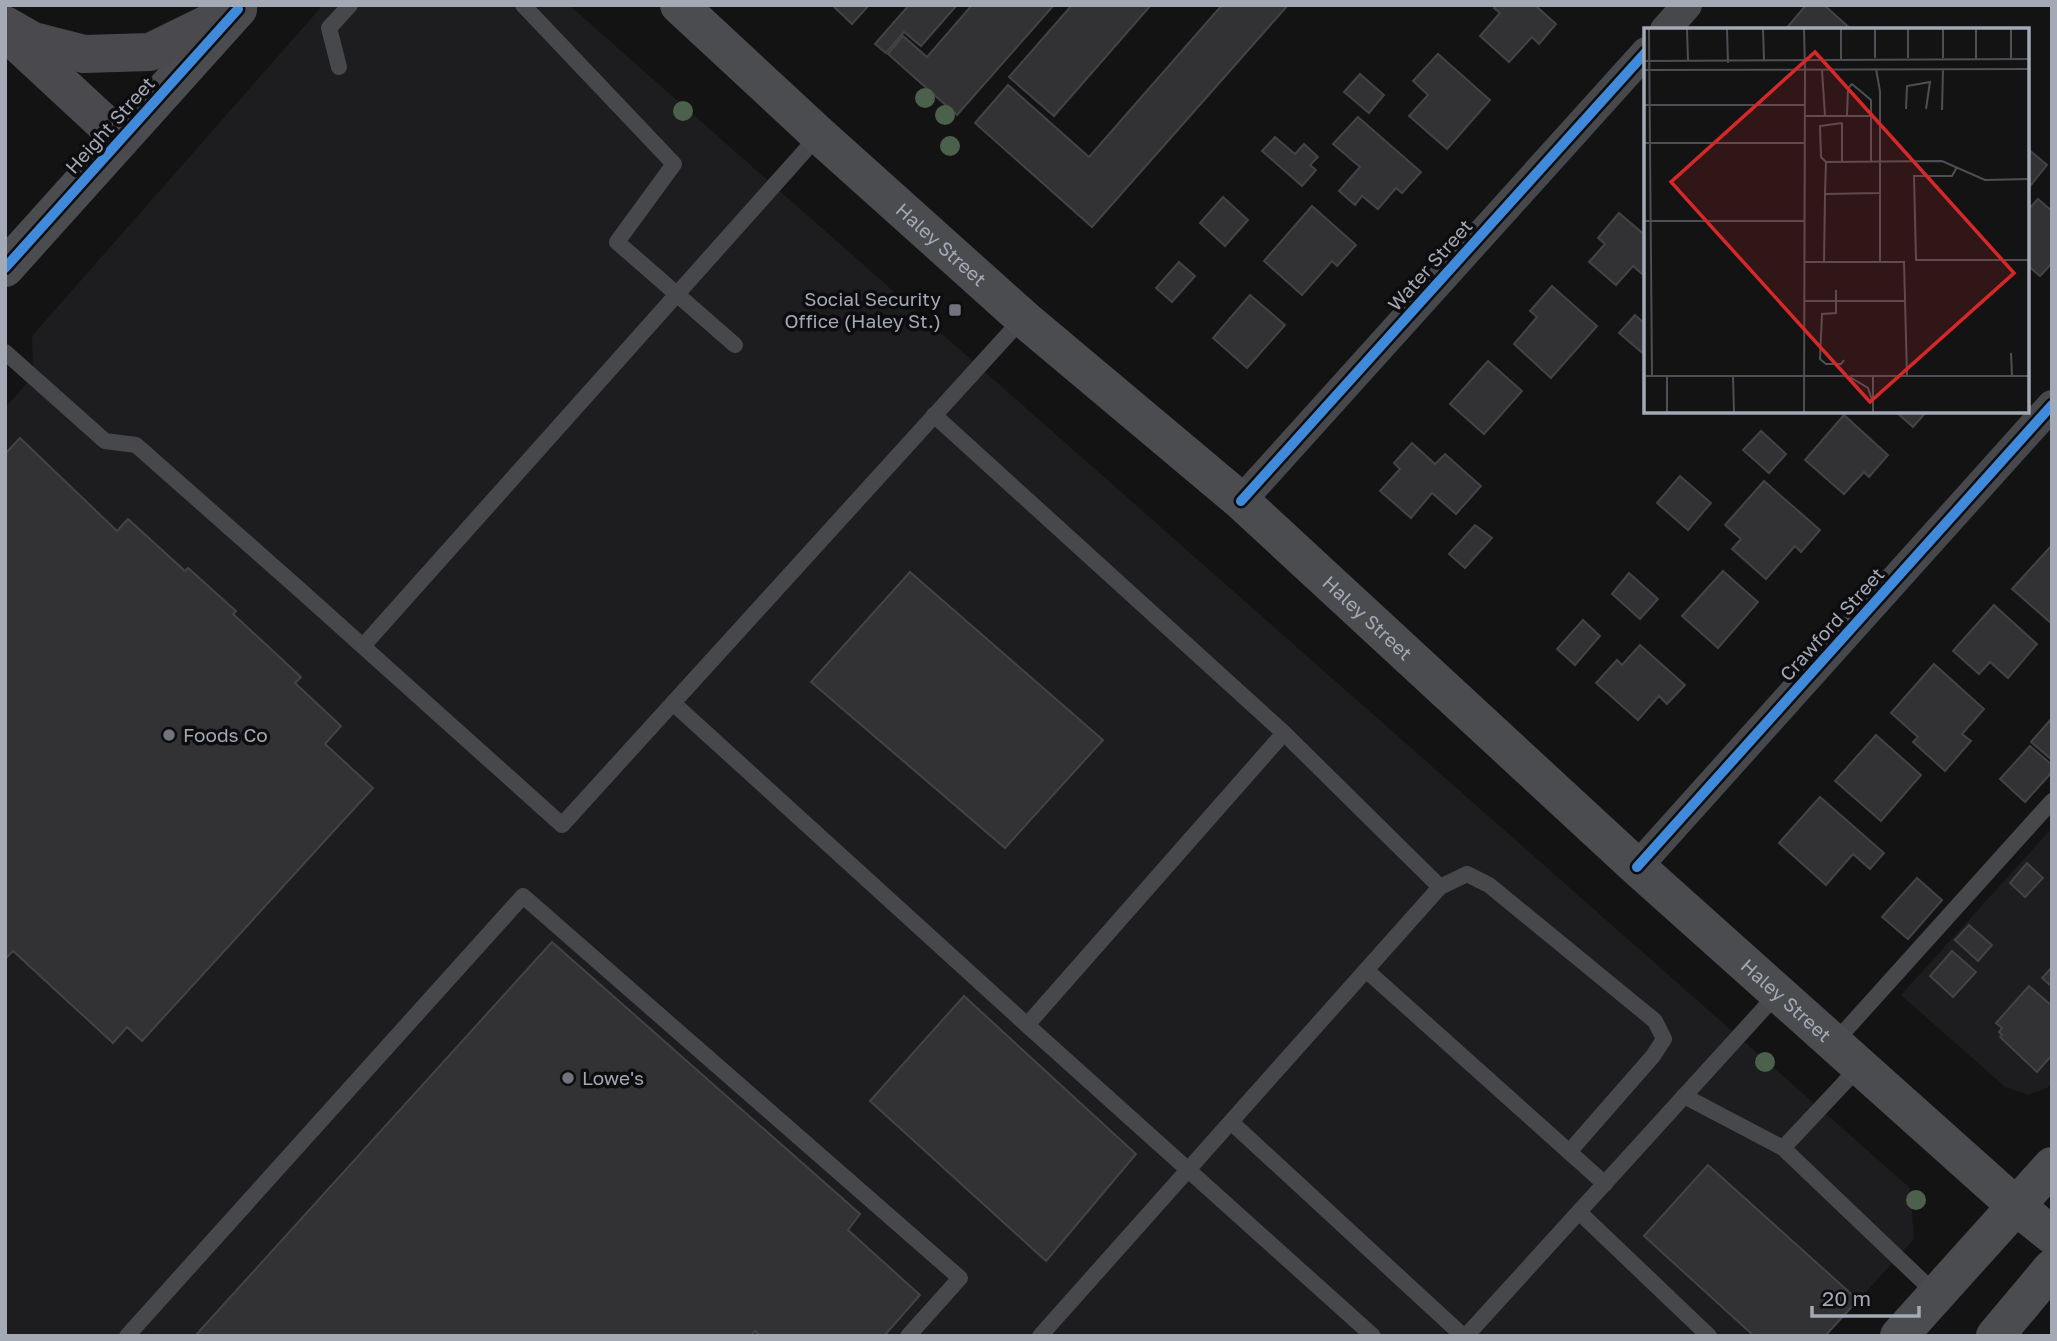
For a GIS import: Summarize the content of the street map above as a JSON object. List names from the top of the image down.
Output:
{
  "streets": {
    "main road": ["Height Street", "Haley Street"],
    "street": ["Water Street", "Crawford Street"]
  },
  "crossings": [
    ["Haley Street", "Water Street"],
    ["Haley Street", "Crawford Street"]
  ],
  "places": {
    "transit": ["Social Security Office (Haley St.)"],
    "other": ["Foods Co", "Lowe's"]
  },
  "scale_bar": "20 m"
}
